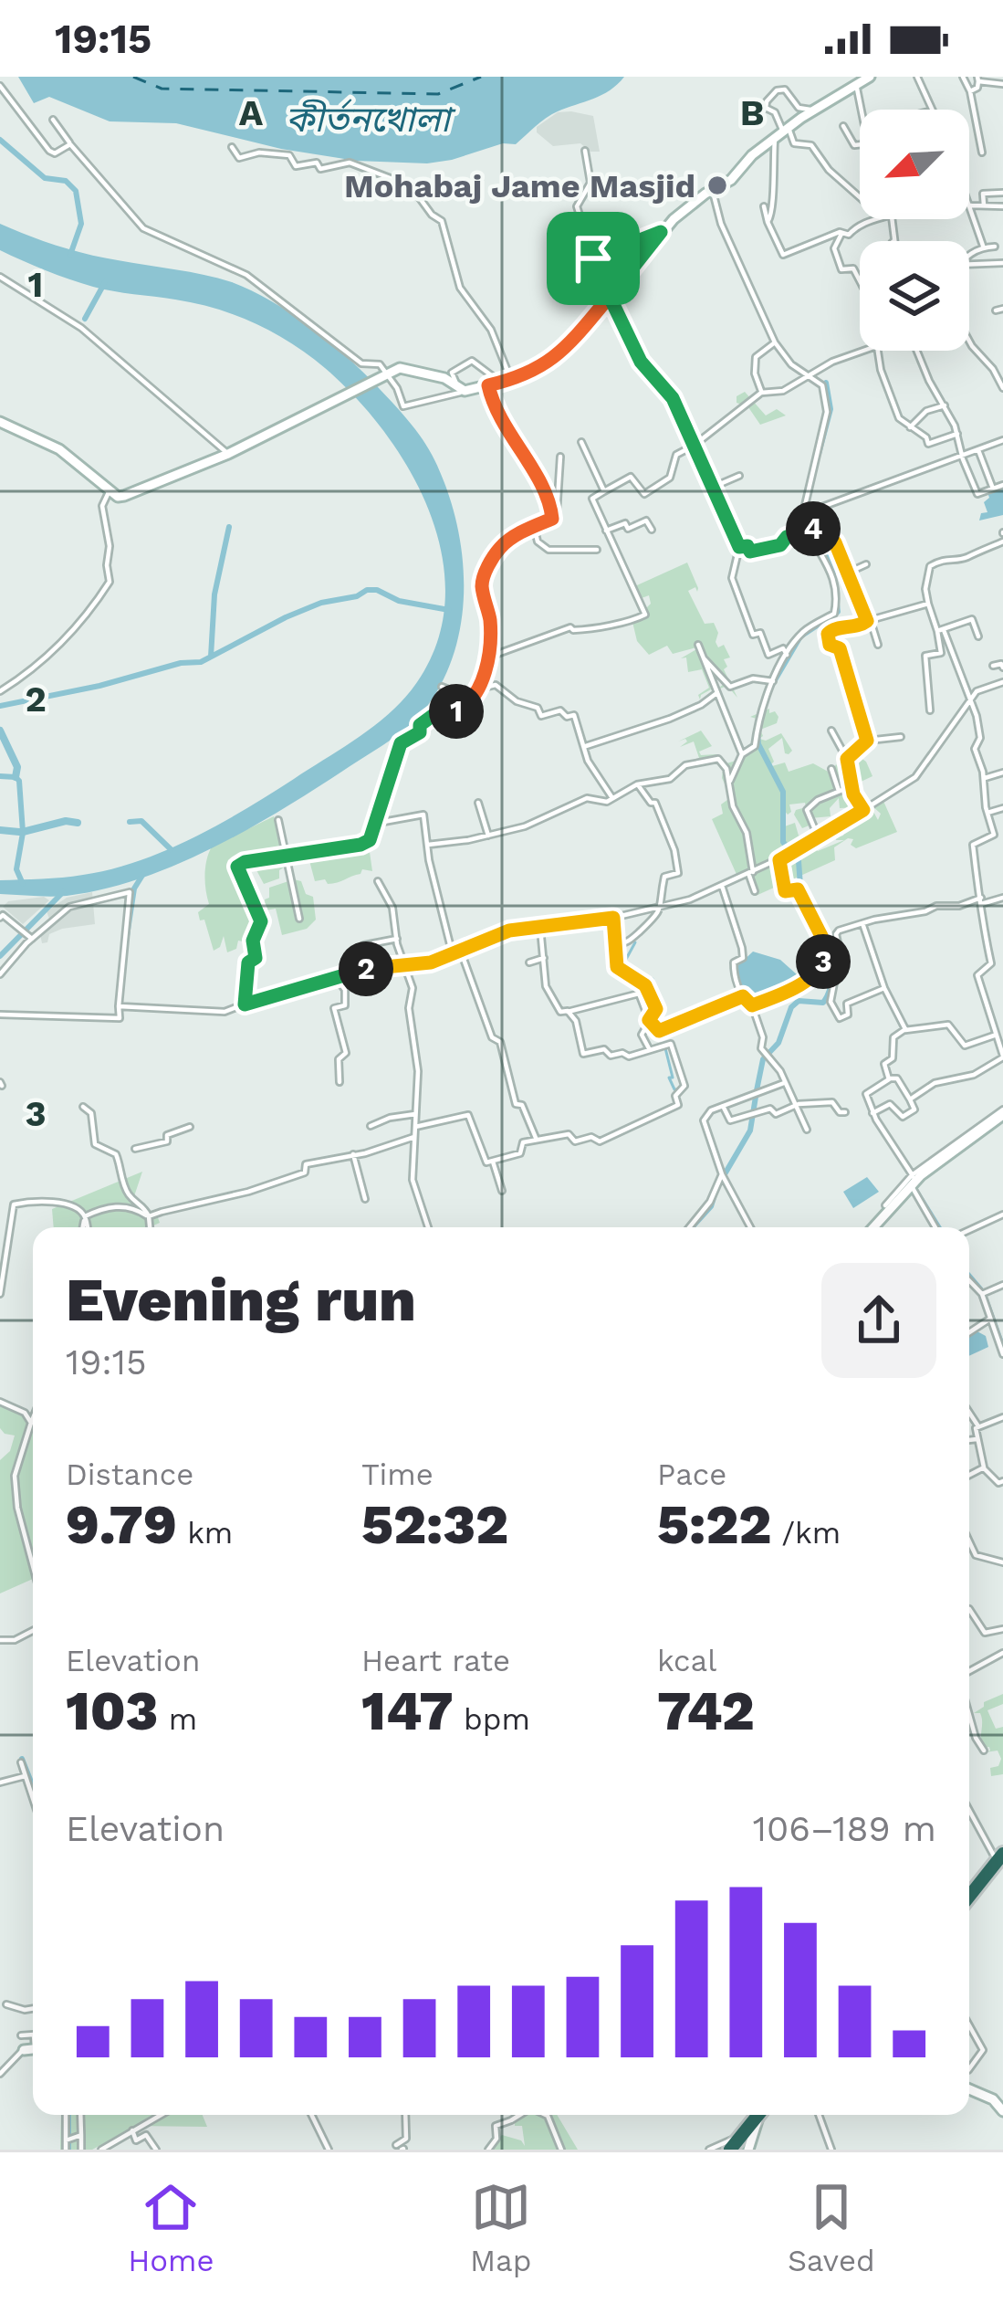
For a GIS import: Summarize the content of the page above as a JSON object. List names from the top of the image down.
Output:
{
  "water": ["কীর্তনখোলা"],
  "places": ["Mohabaj Jame Masjid"],
  "north": "bottom left",
  "page": {
    "status": "19:15",
    "pins": [
      "4",
      "1",
      "3",
      "2"
    ],
    "heading": ["Evening run", "19:15"],
    "stats": [
      ["Distance", "9.79 km"],
      ["Time", "52:32"],
      ["Pace", "5:22 /km"],
      ["Elevation", "103 m"],
      ["Heart rate", "147 bpm"],
      ["kcal", "742"]
    ],
    "chart": ["Elevation", "106–189 m"],
    "tabs": ["Home", "Map", "Saved"]
  },
  "grid": {
    "columns": ["A", "B"],
    "rows": ["1", "2", "3"]
  }
}
